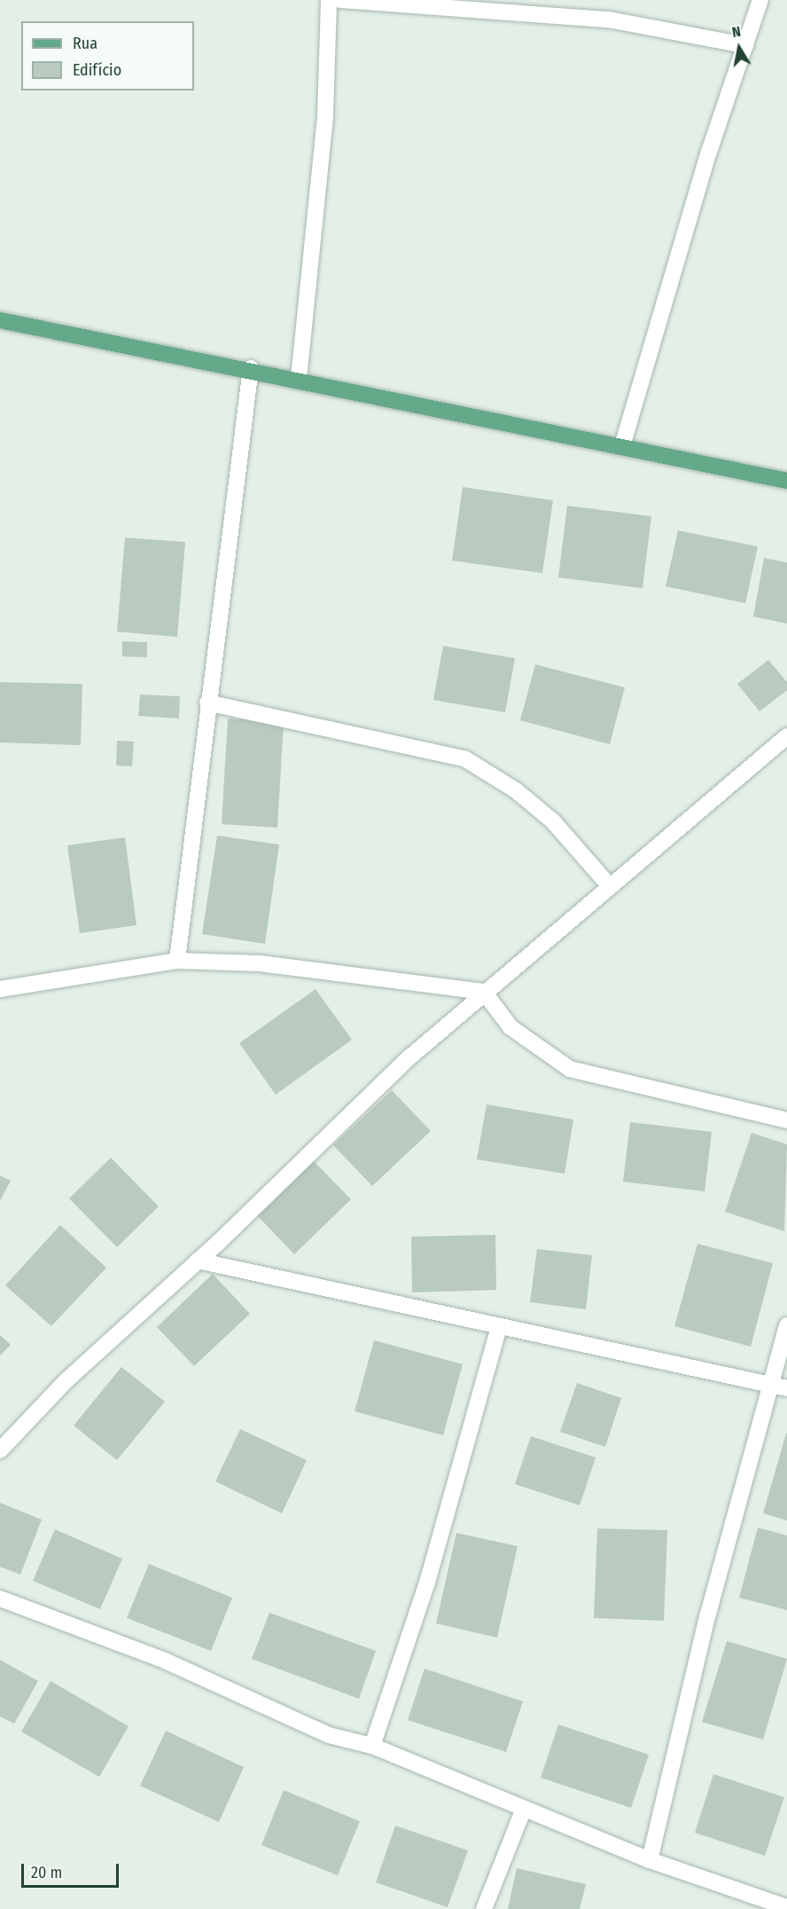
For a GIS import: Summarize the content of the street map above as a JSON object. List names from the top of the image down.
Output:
{
  "legend": ["Rua", "Edifício"],
  "scale_bar": "20 m",
  "north": "top"
}
